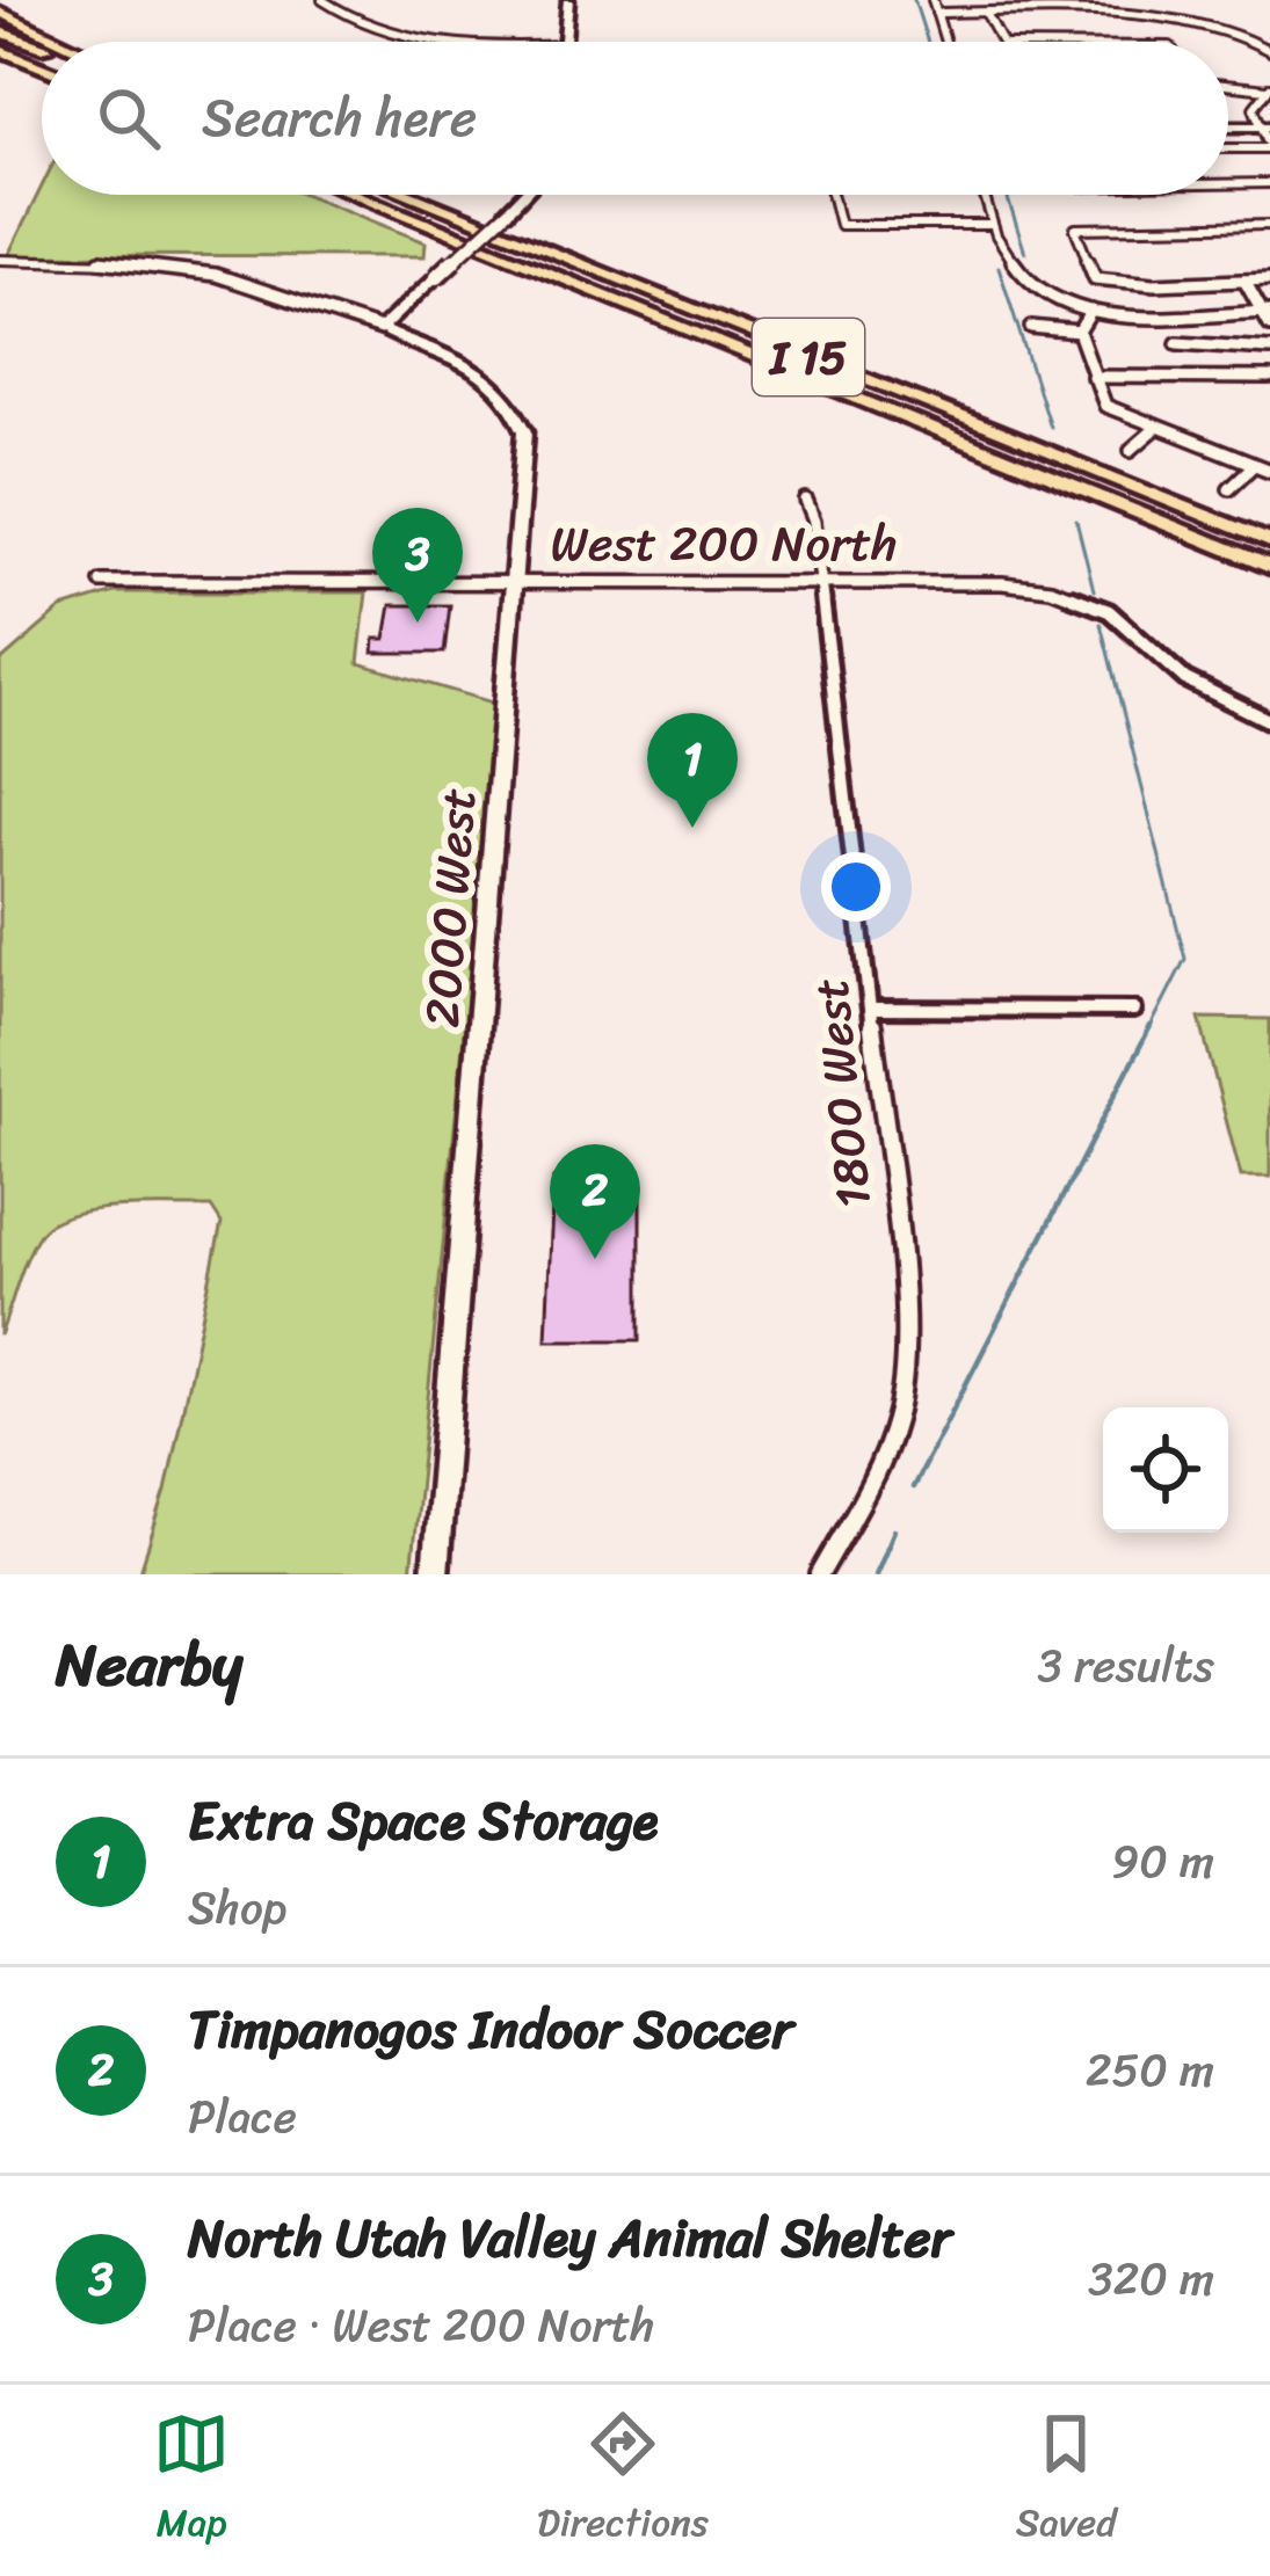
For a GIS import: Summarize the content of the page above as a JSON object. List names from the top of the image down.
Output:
{
  "streets": {
    "highway": ["I 15"],
    "street": ["West 200 North", "2000 West", "1800 West"]
  },
  "crossings": [
    ["West 200 North", "2000 West"],
    ["West 200 North", "1800 West"]
  ],
  "page": {
    "search": "Search here",
    "pins": ["3", "1", "2"],
    "heading": ["Nearby", "3 results"],
    "list": [
      {
        "mark": "1",
        "name": "Extra Space Storage",
        "note": "Shop",
        "value": "90 m"
      },
      {
        "mark": "2",
        "name": "Timpanogos Indoor Soccer",
        "note": "Place",
        "value": "250 m"
      },
      {
        "mark": "3",
        "name": "North Utah Valley Animal Shelter",
        "note": "Place · West 200 North",
        "value": "320 m"
      }
    ],
    "nav": ["Map", "Directions", "Saved"]
  }
}
